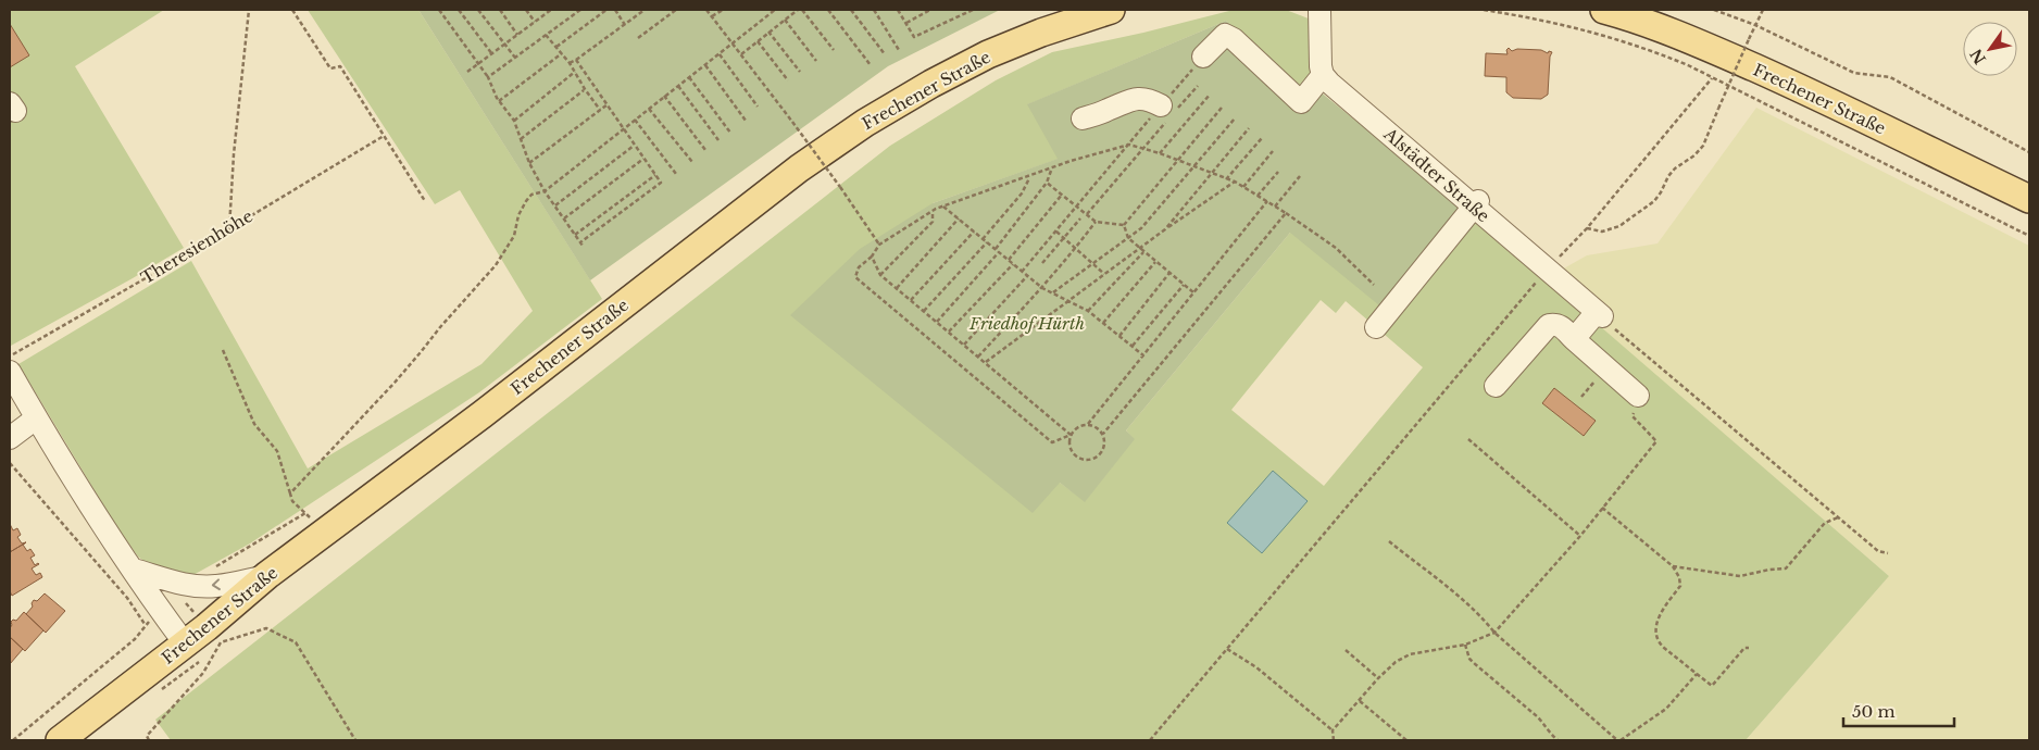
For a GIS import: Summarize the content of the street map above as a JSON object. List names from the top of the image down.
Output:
{
  "streets": {
    "main road": ["Frechener Straße"],
    "street": ["Alstädter Straße"],
    "path": ["Theresienhöhe"]
  },
  "parks": ["Friedhof Hürth"],
  "scale_bar": "50 m",
  "north": "bottom left"
}
